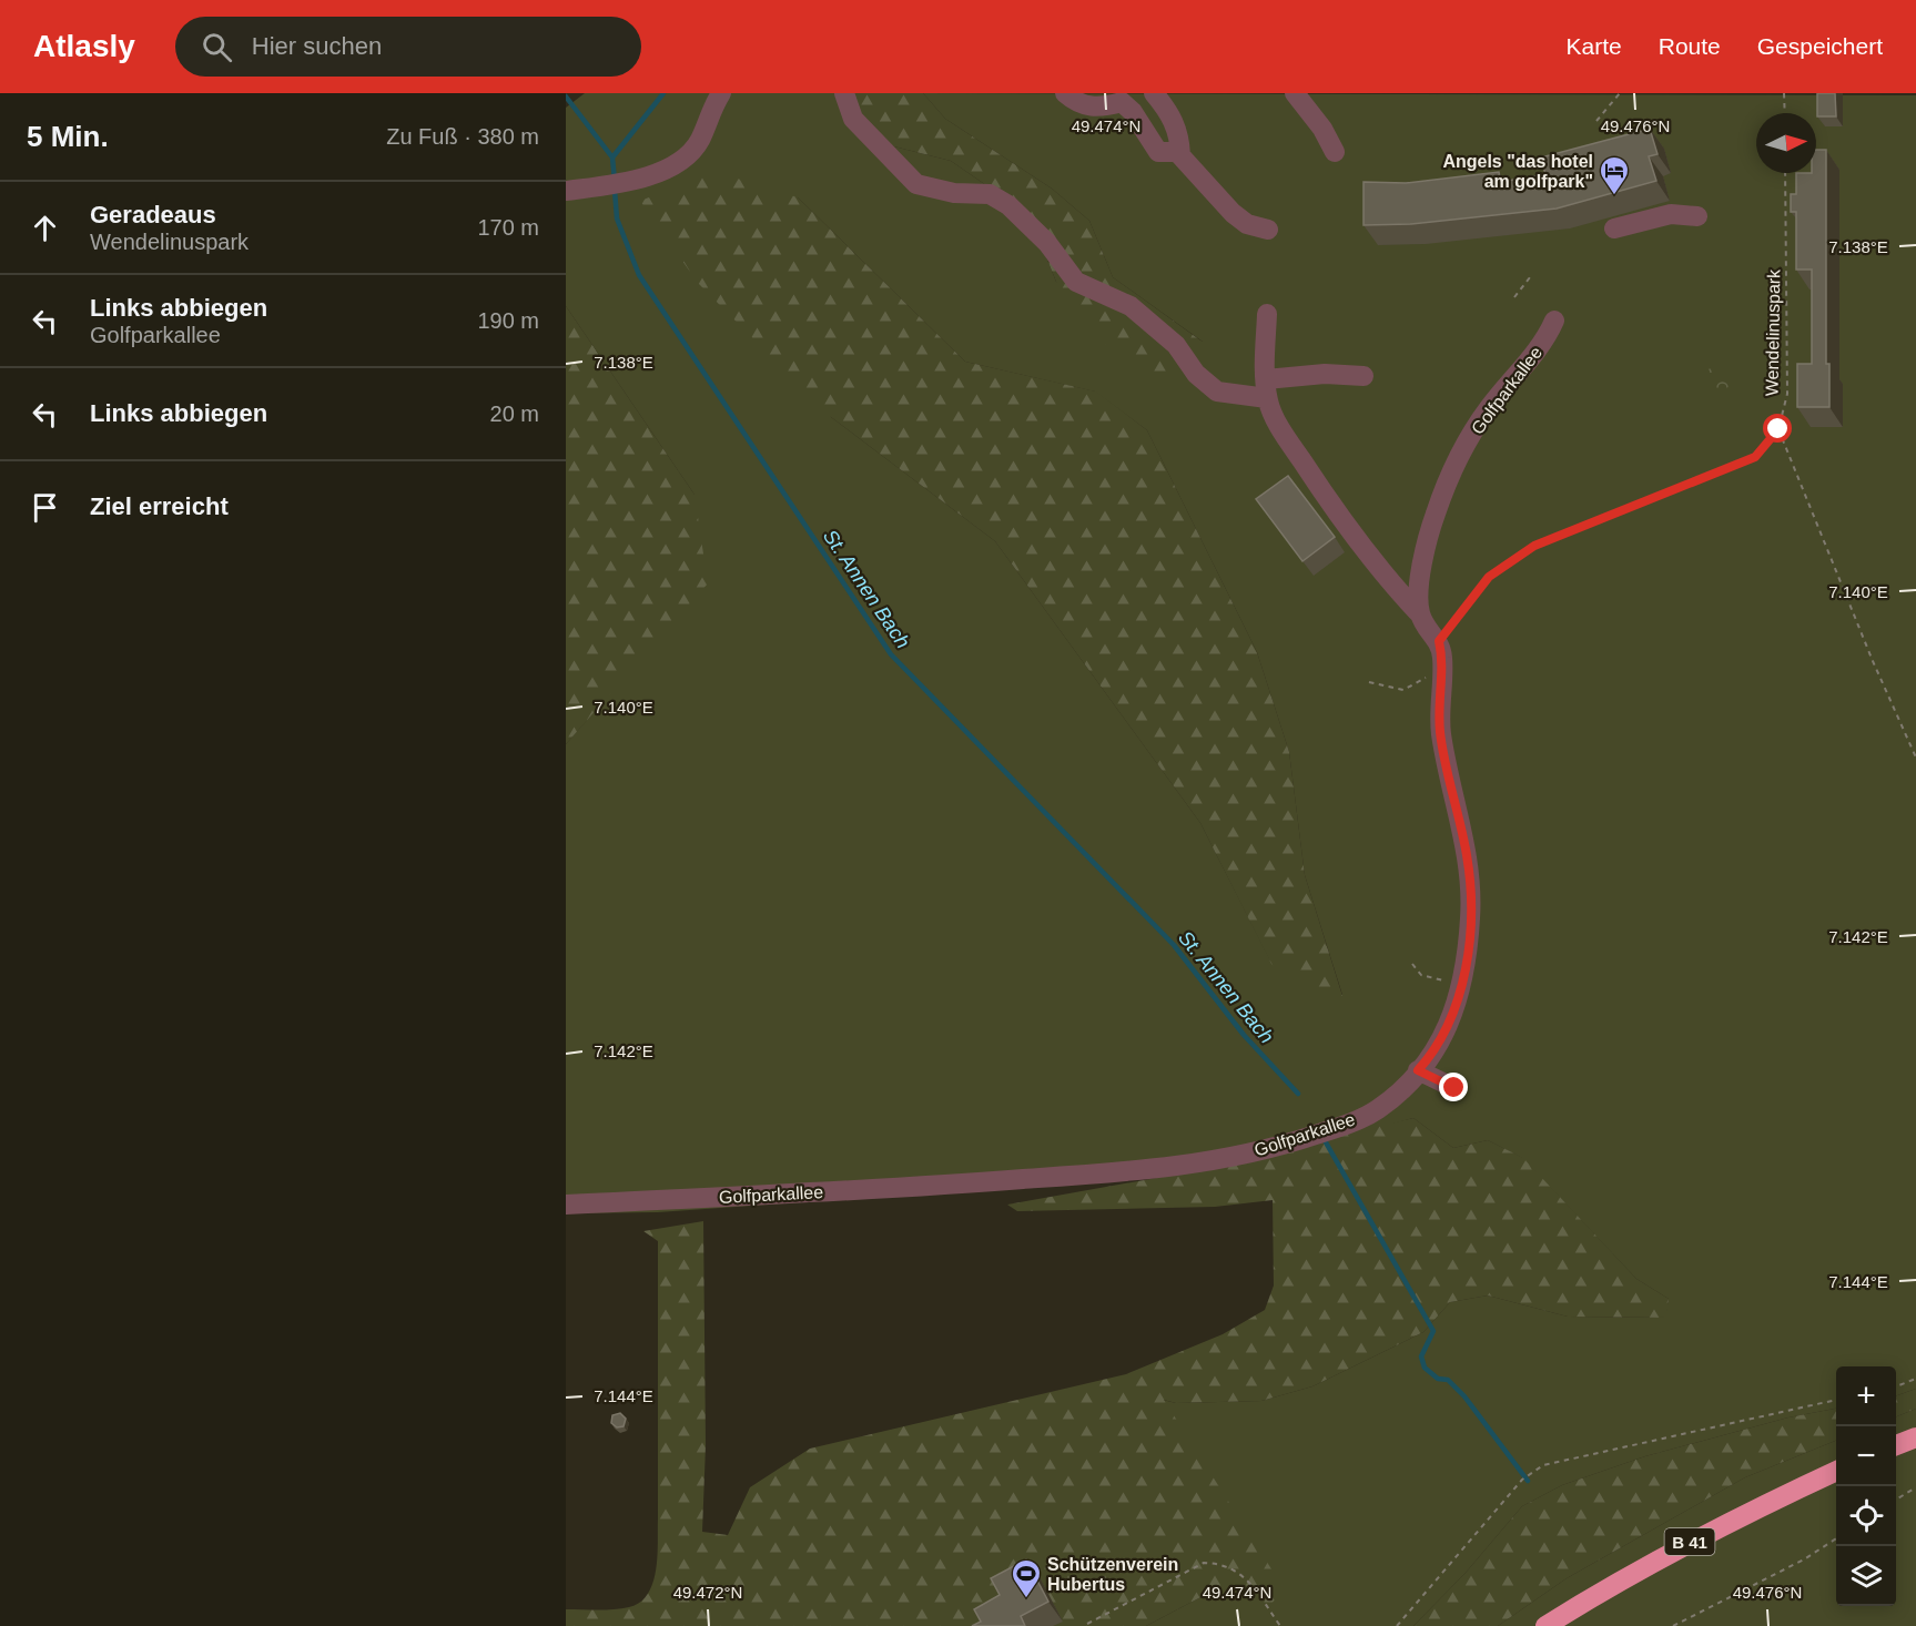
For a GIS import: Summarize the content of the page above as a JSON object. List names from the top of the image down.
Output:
{
  "streets": {
    "highway": ["B 41"],
    "lane": ["Golfparkallee"],
    "path": ["Wendelinuspark"]
  },
  "crossings": [
    ["Wendelinuspark", "Golfparkallee"]
  ],
  "water": ["St. Annen Bach"],
  "places": {
    "hotel": ["Angels \"das hotel am golfpark\""],
    "sports": ["Schützenverein Hubertus"]
  },
  "north": "right",
  "page": {
    "header": "Atlasly",
    "search": "Hier suchen",
    "nav": ["Karte", "Route", "Gespeichert"],
    "heading": ["5 Min.", "Zu Fuß · 380 m"],
    "list": [
      ["Geradeaus", "Wendelinuspark", "170 m"],
      ["Links abbiegen", "Golfparkallee", "190 m"],
      ["Links abbiegen", "20 m"],
      "Ziel erreicht"
    ],
    "map_buttons": ["+", "−"]
  },
  "coordinates": [
    "49.474°N",
    "49.476°N",
    "7.138°E",
    "7.140°E",
    "7.142°E",
    "7.144°E",
    "49.472°N"
  ]
}
